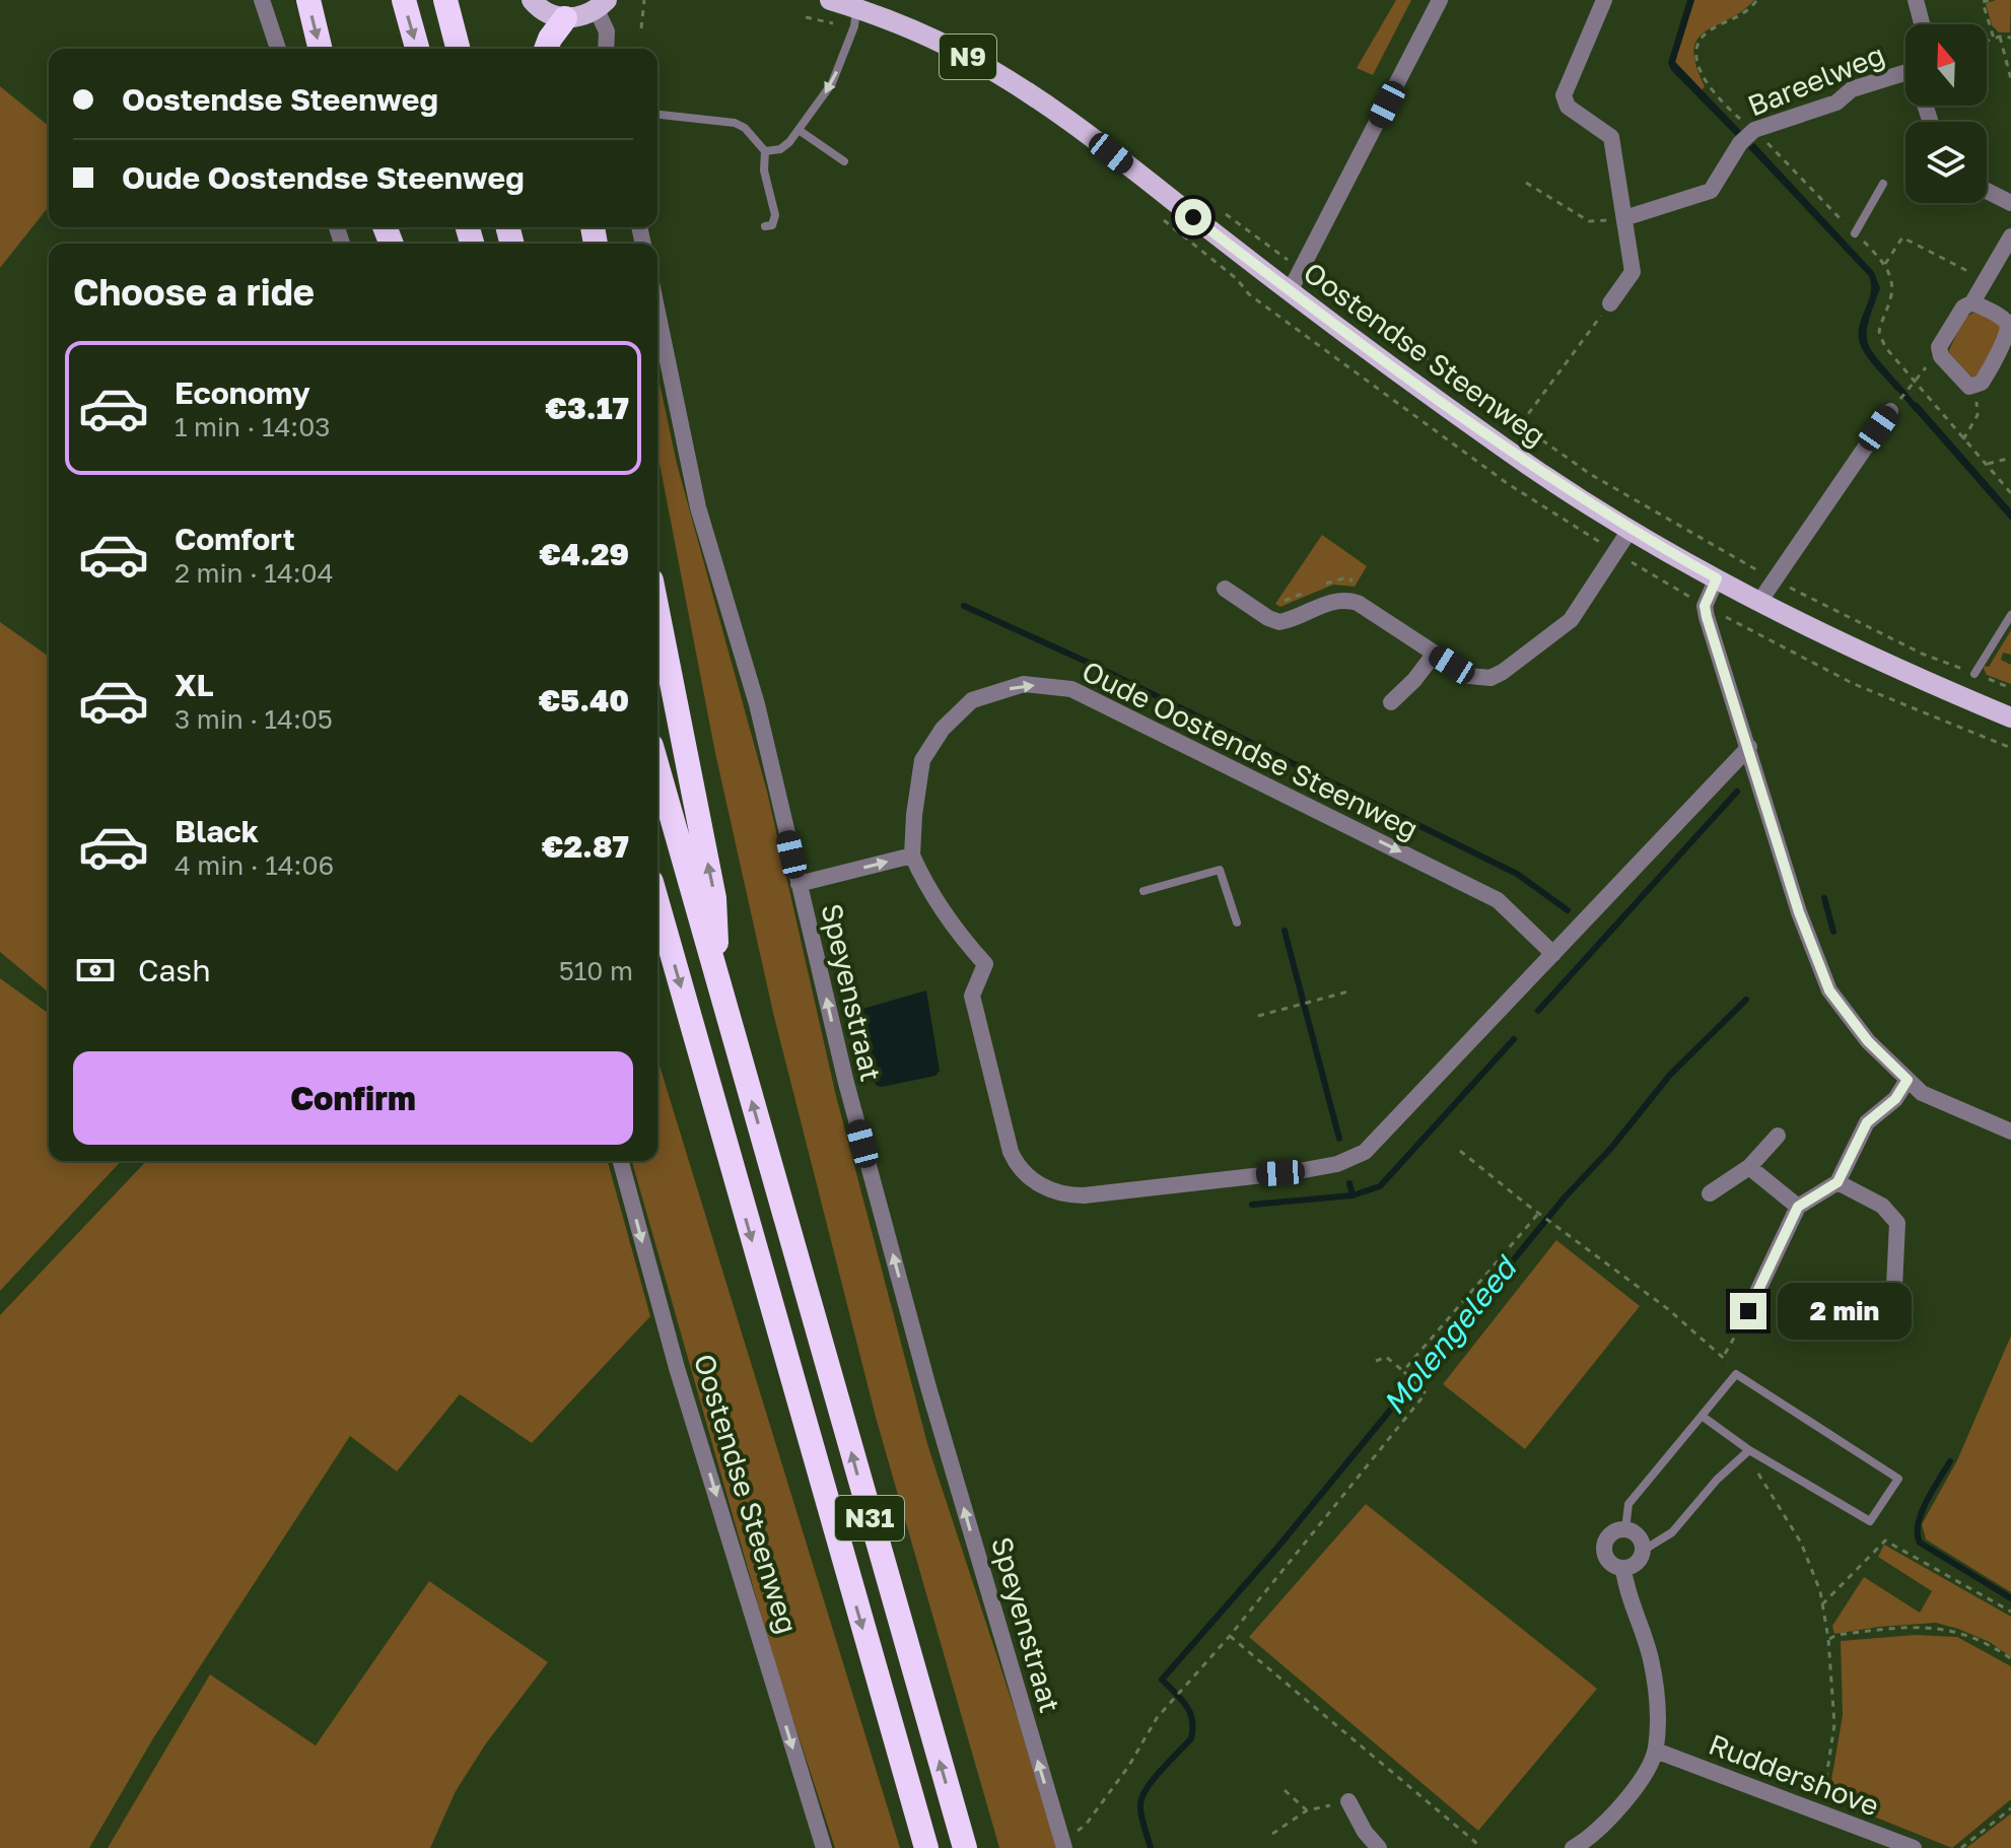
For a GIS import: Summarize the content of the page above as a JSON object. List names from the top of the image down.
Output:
{
  "streets": {
    "highway": ["N31"],
    "main road": ["N9", "Oostendse Steenweg"],
    "street": [
      "Bareelweg",
      "Oude Oostendse Steenweg",
      "Speyenstraat",
      "Ruddershove"
    ]
  },
  "one_way": ["Speyenstraat"],
  "water": ["Molengeleed"],
  "north": "top",
  "page": {
    "banner": ["Oostendse Steenweg", "Oude Oostendse Steenweg"],
    "heading": "Choose a ride",
    "list": [
      {
        "name": "Economy",
        "note": "1 min · 14:03",
        "value": "€3.17"
      },
      {
        "name": "Comfort",
        "note": "2 min · 14:04",
        "value": "€4.29"
      },
      {
        "name": "XL",
        "note": "3 min · 14:05",
        "value": "€5.40"
      },
      {
        "name": "Black",
        "note": "4 min · 14:06",
        "value": "€2.87"
      }
    ],
    "pay": ["Cash", "510 m"],
    "buttons": "Confirm",
    "bubble": "2 min"
  }
}
